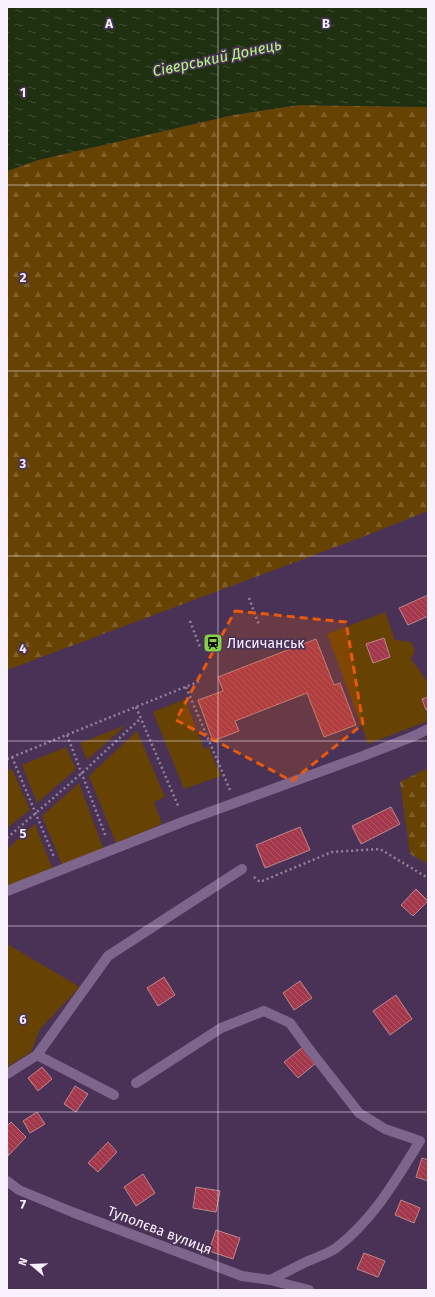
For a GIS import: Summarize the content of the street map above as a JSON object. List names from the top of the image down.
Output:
{
  "streets": {
    "street": ["Туполєва вулиця"]
  },
  "water": ["Сіверський Донець"],
  "places": {
    "station": ["Лисичанськ"]
  },
  "north": "left",
  "grid": {
    "columns": ["A", "B"],
    "rows": [
      "1",
      "2",
      "3",
      "4",
      "5",
      "6",
      "7"
    ]
  }
}
